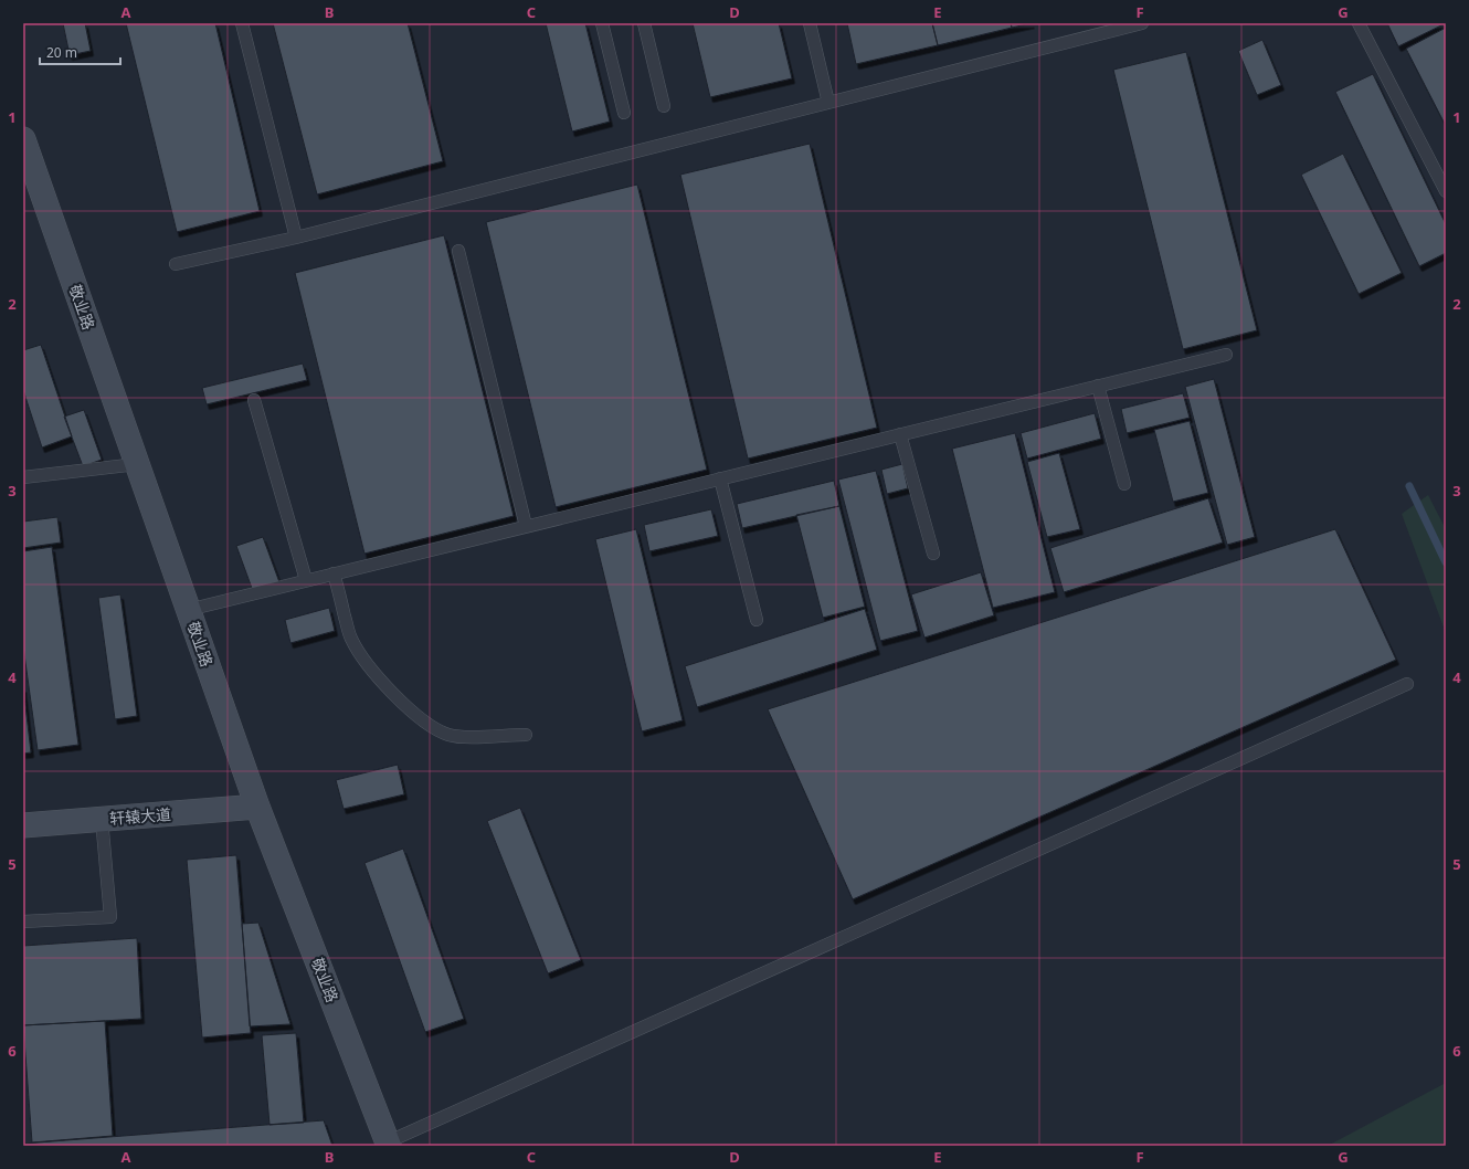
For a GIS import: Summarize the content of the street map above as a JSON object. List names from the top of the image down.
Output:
{
  "streets": {
    "street": ["敬业路", "轩辕大道"]
  },
  "crossings": [
    ["敬业路", "轩辕大道"]
  ],
  "scale_bar": "20 m",
  "grid": {
    "columns": [
      "A",
      "B",
      "C",
      "D",
      "E",
      "F",
      "G"
    ],
    "rows": [
      "1",
      "2",
      "3",
      "4",
      "5",
      "6"
    ]
  }
}
